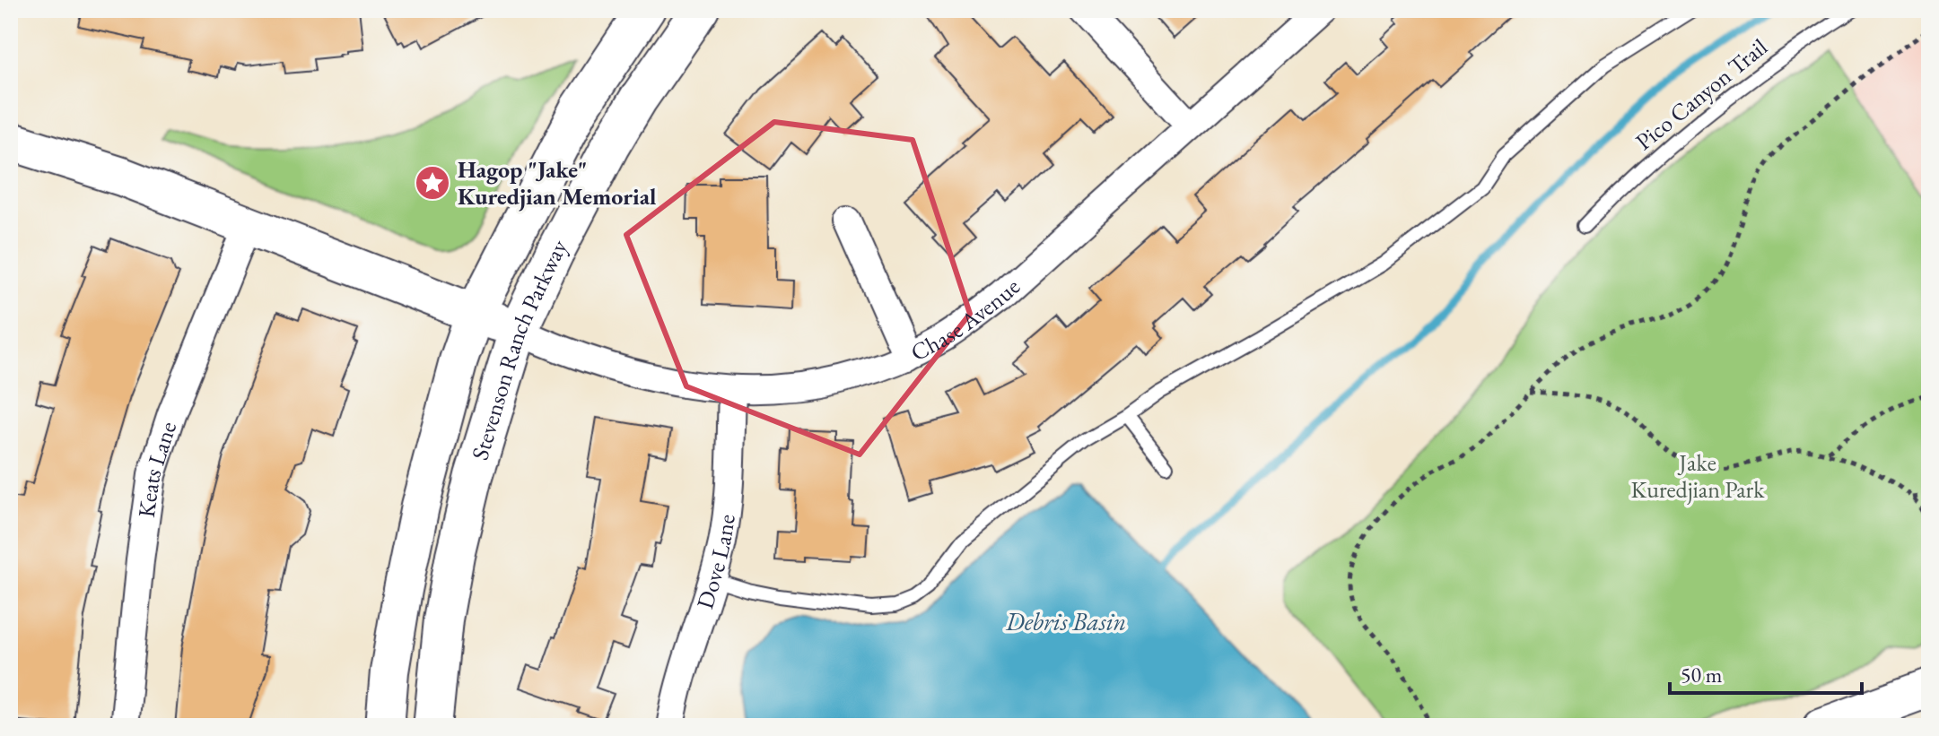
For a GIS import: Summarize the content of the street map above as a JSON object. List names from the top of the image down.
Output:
{
  "streets": {
    "main road": ["Stevenson Ranch Parkway"],
    "street": ["Chase Avenue", "Keats Lane", "Dove Lane"],
    "lane": ["Pico Canyon Trail"]
  },
  "crossings": [
    ["Chase Avenue", "Stevenson Ranch Parkway"],
    ["Chase Avenue", "Dove Lane"]
  ],
  "water": ["Debris Basin"],
  "parks": ["Jake Kuredjian Park"],
  "places": {
    "place": ["Hagop \"Jake\" Kuredjian Memorial"]
  },
  "scale_bar": "50 m"
}
